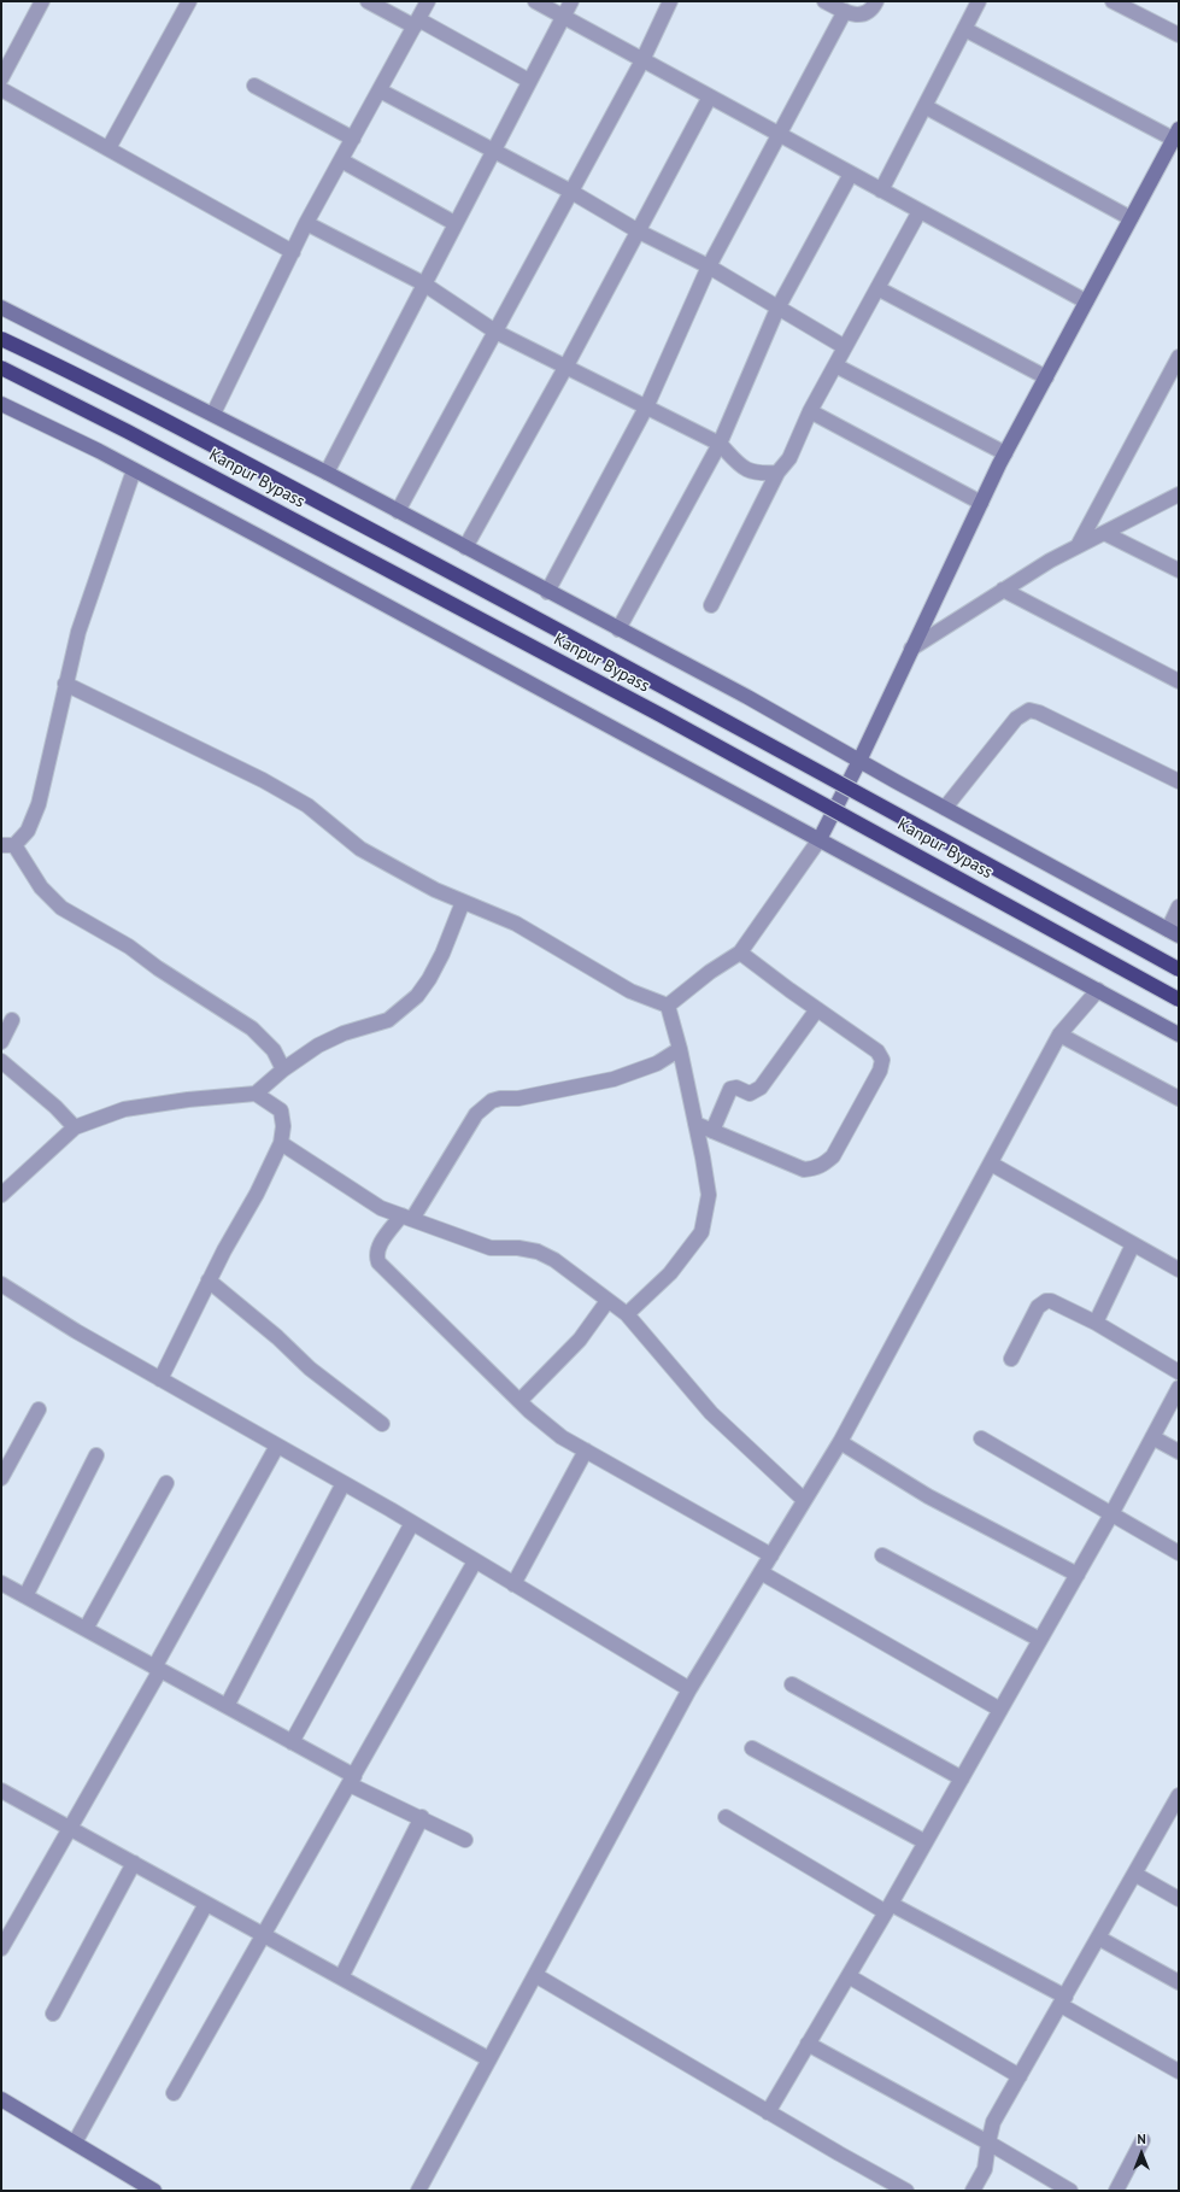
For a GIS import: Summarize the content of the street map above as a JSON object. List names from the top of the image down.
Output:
{
  "streets": {
    "highway": ["Kanpur Bypass"]
  },
  "north": "top"
}
